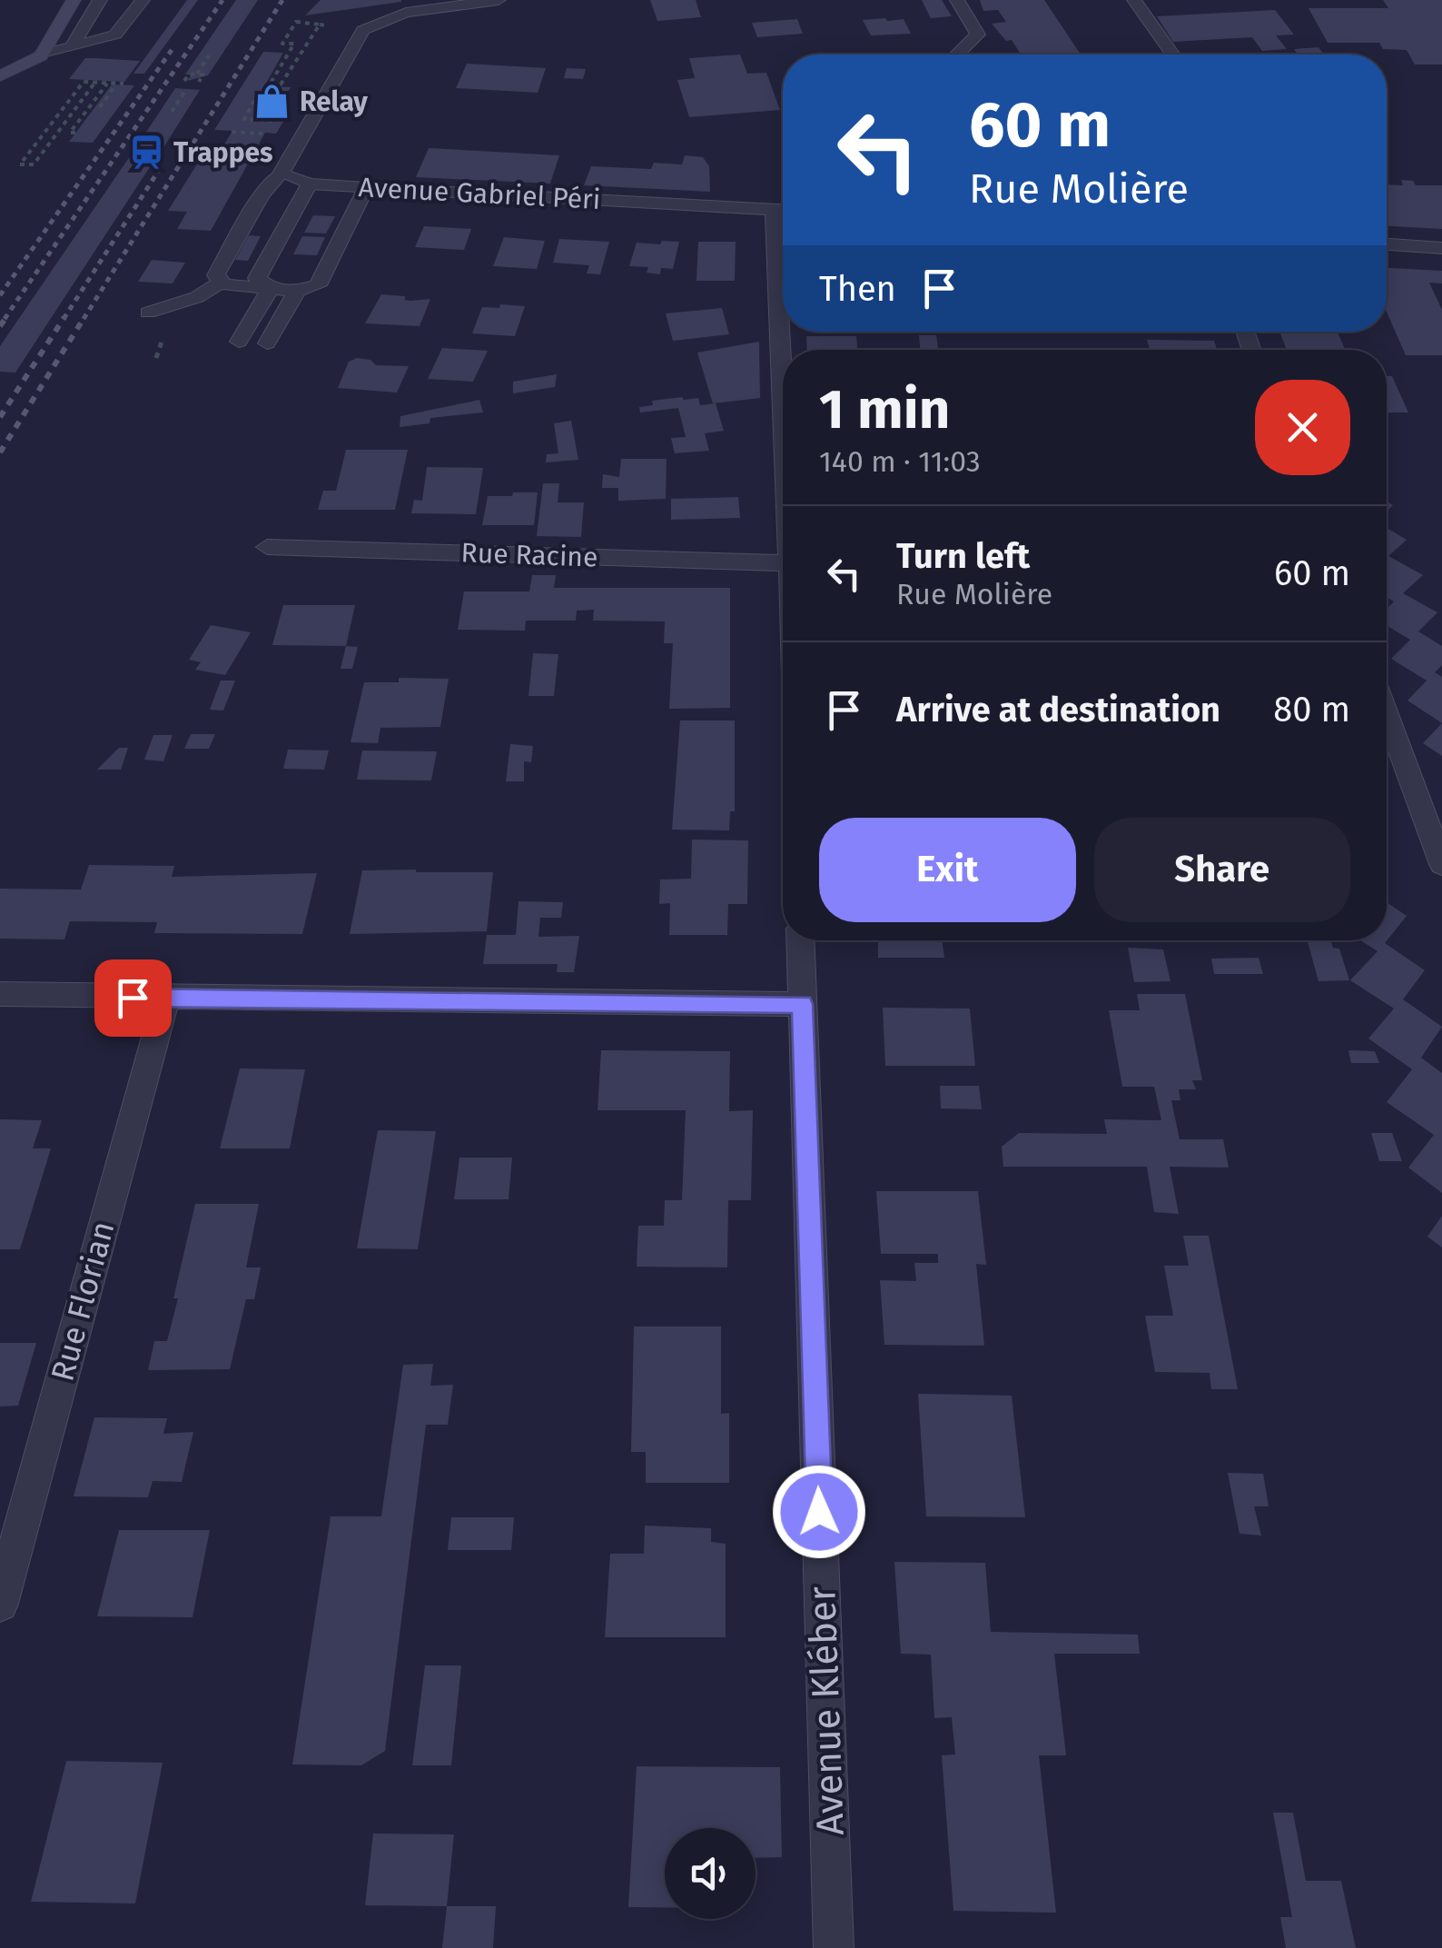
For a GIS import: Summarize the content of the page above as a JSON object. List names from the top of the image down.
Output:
{
  "streets": {
    "street": [
      "Avenue Gabriel Péri",
      "Rue Racine",
      "Rue Florian",
      "Avenue Kléber"
    ]
  },
  "places": {
    "shop": ["Relay"],
    "station": ["Trappes"]
  },
  "page": {
    "turn": ["60 m", "Rue Molière"],
    "then": "Then",
    "heading": ["1 min", "140 m · 11:03"],
    "list": [
      {
        "name": "Turn left",
        "note": "Rue Molière",
        "value": "60 m"
      },
      {
        "name": "Arrive at destination",
        "value": "80 m"
      }
    ],
    "buttons": ["Exit", "Share"]
  }
}
